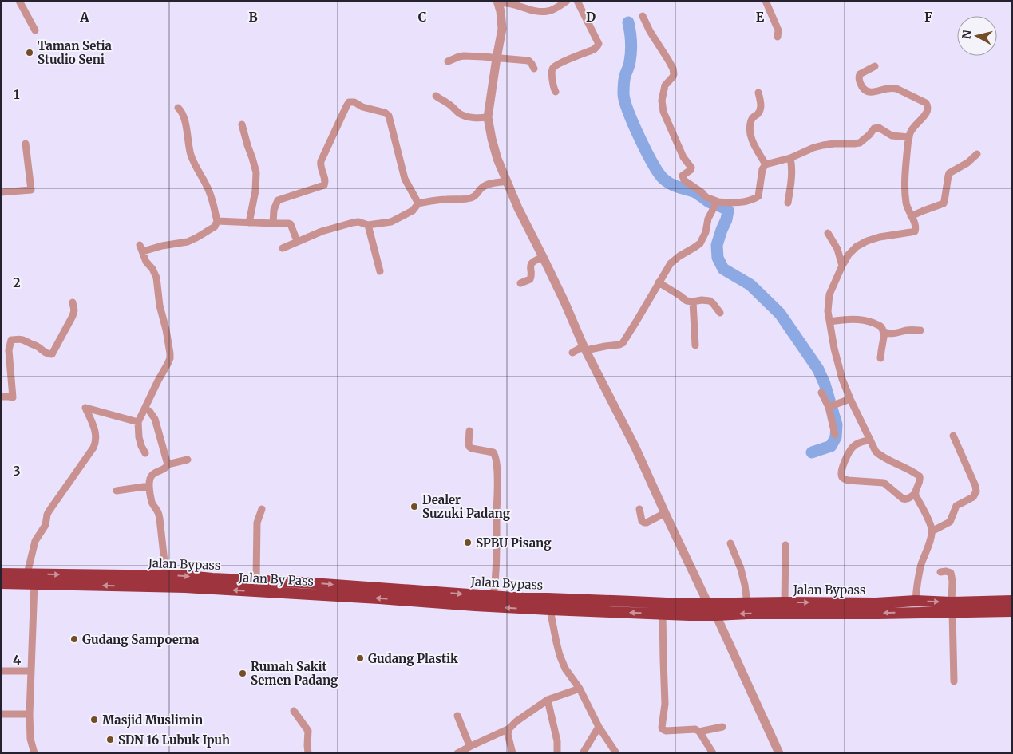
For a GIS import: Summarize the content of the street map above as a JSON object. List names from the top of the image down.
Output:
{
  "streets": {
    "highway": ["Jalan Bypass", "Jalan By Pass"]
  },
  "one_way": ["Jalan Bypass", "Jalan By Pass"],
  "places": [
    "Taman Setia Studio Seni",
    "Dealer Suzuki Padang",
    "SPBU Pisang",
    "Gudang Sampoerna",
    "Gudang Plastik",
    "Rumah Sakit Semen Padang",
    "Masjid Muslimin",
    "SDN 16 Lubuk Ipuh"
  ],
  "north": "left",
  "grid": {
    "columns": [
      "A",
      "B",
      "C",
      "D",
      "E",
      "F"
    ],
    "rows": [
      "1",
      "2",
      "3",
      "4"
    ]
  }
}
